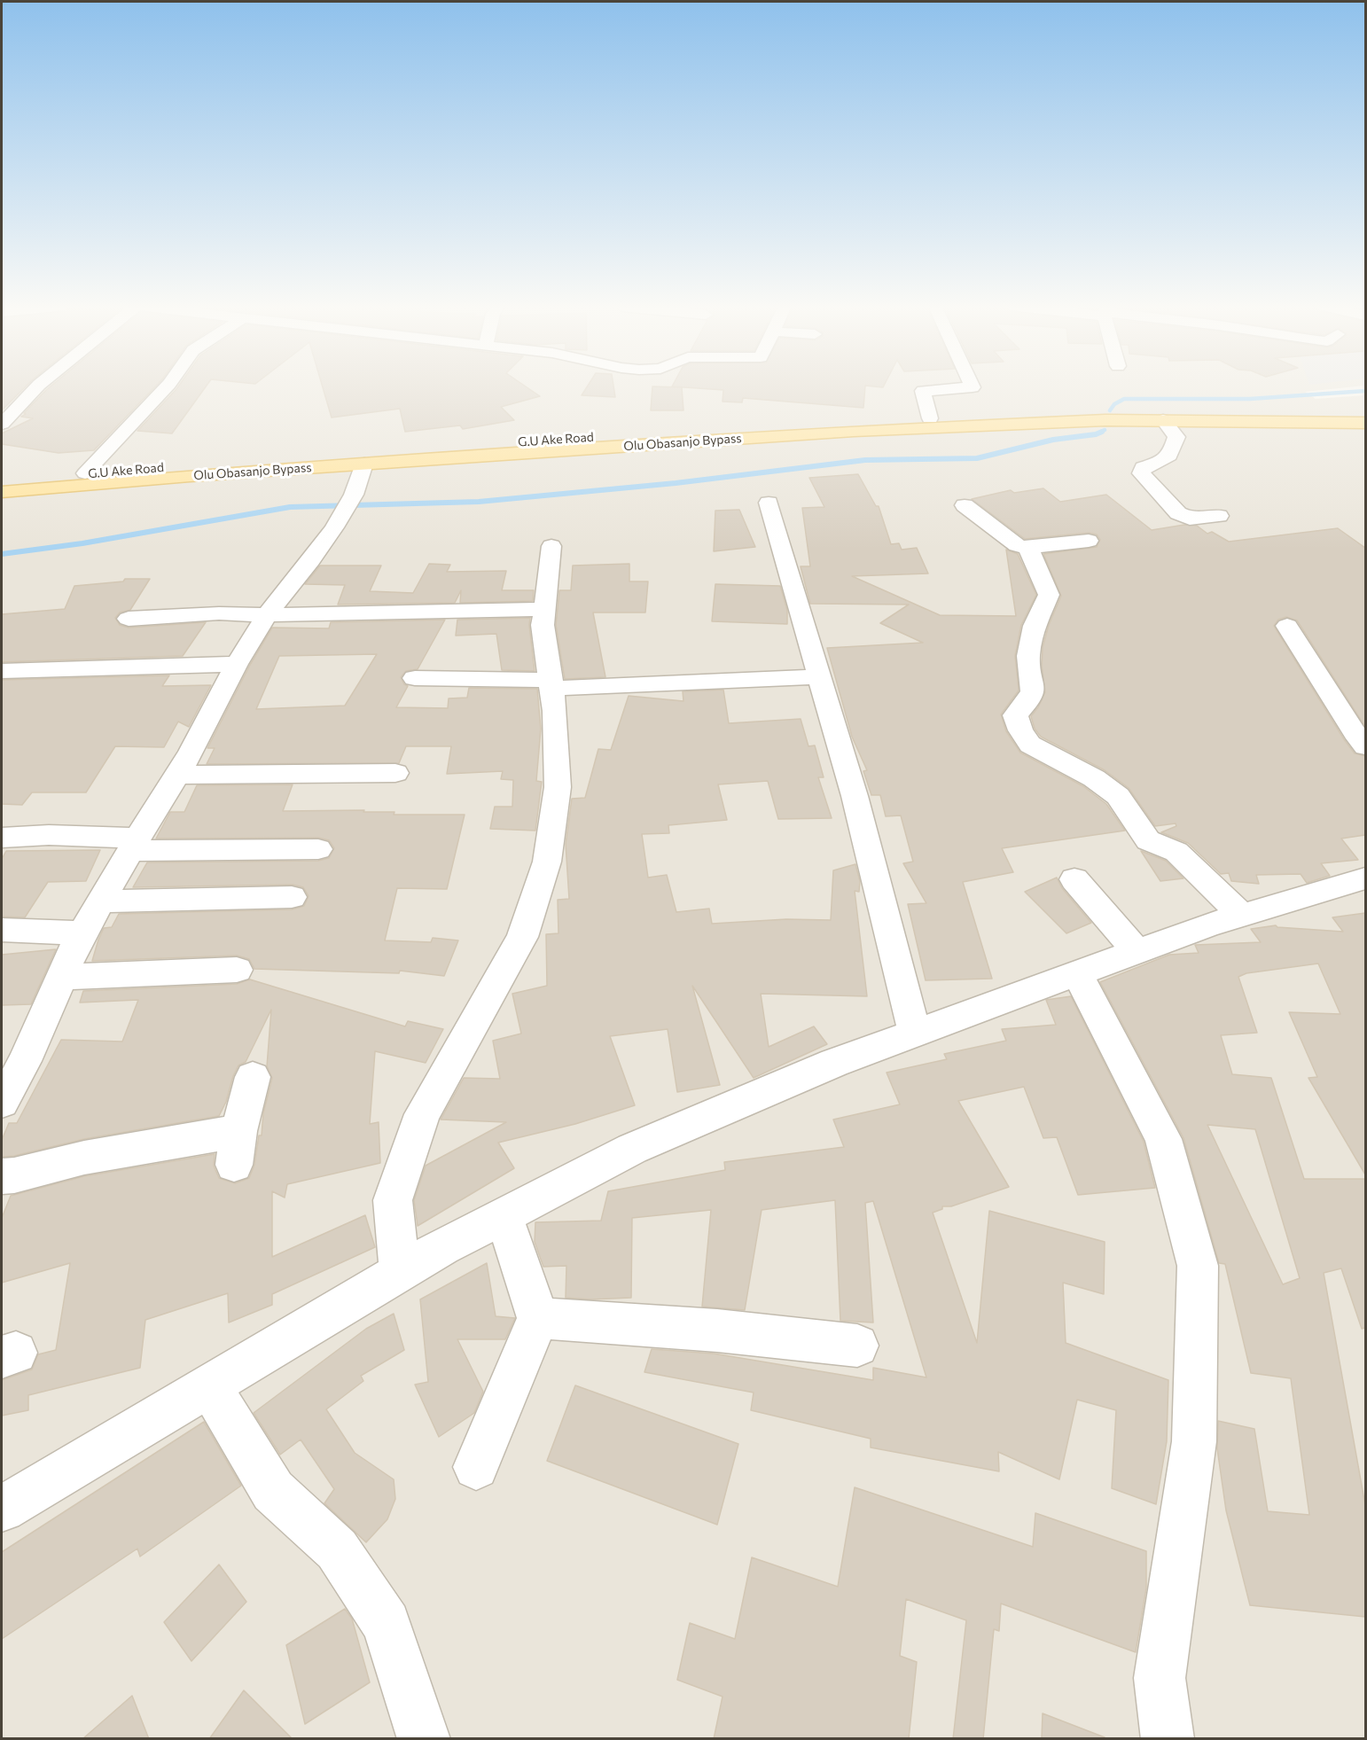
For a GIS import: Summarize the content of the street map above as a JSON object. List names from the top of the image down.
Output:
{
  "streets": {
    "main road": ["G.U Ake Road", "Olu Obasanjo Bypass"]
  }
}
